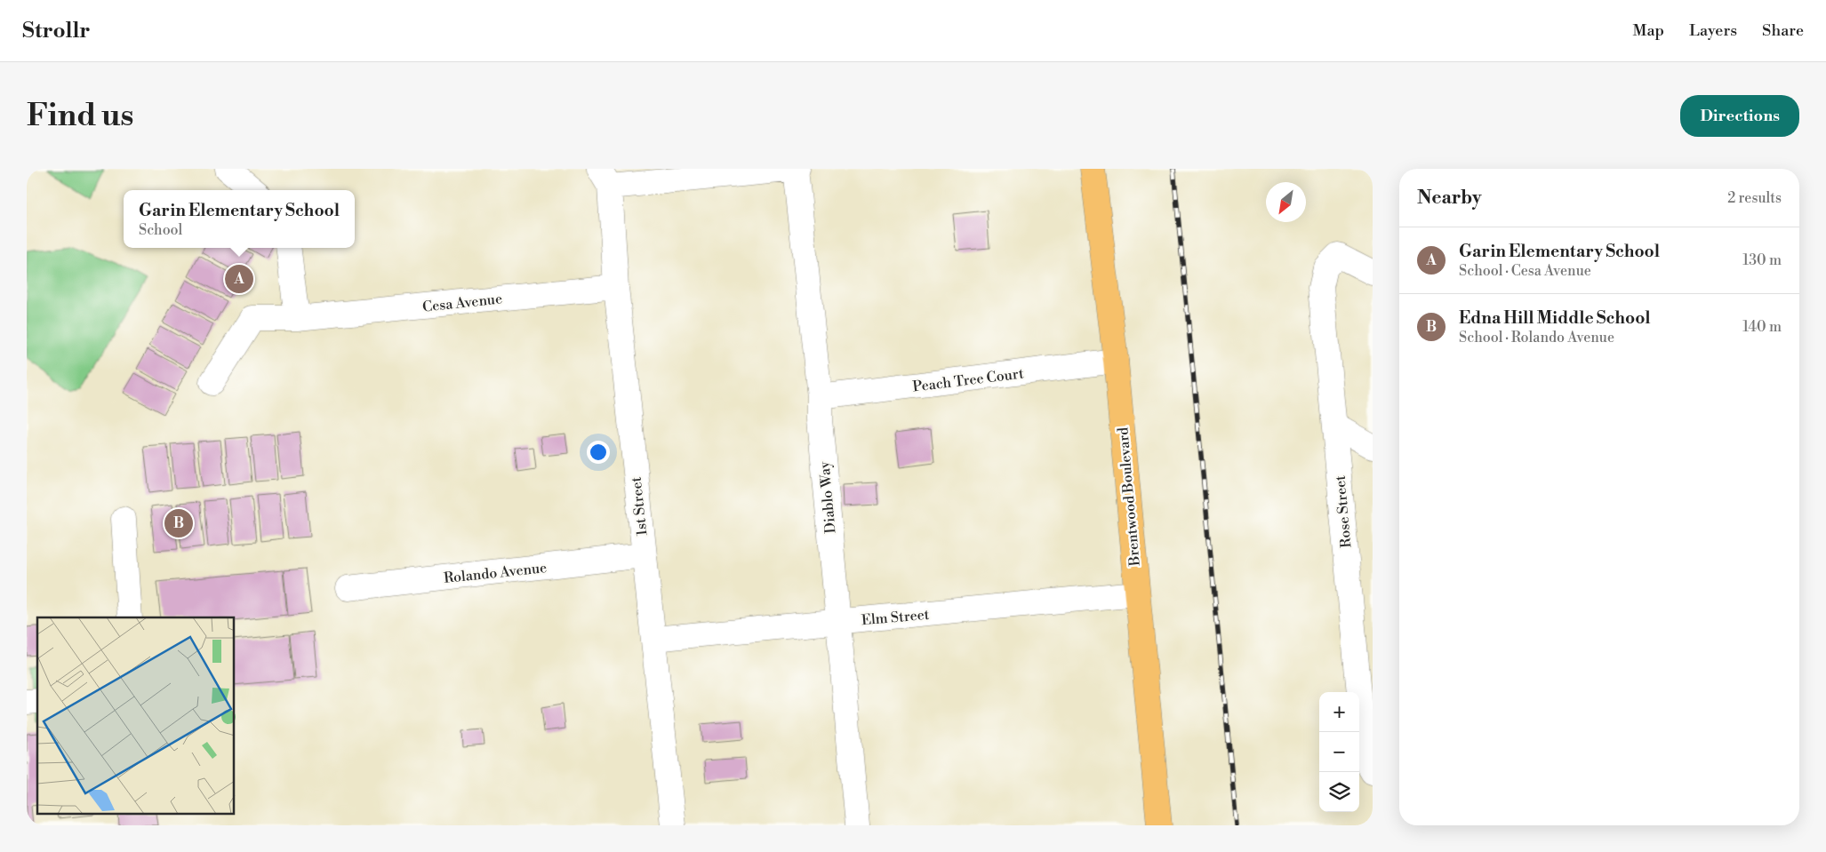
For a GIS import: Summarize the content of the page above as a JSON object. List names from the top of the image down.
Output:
{
  "streets": {
    "main road": ["Brentwood Boulevard"],
    "street": [
      "Cesa Avenue",
      "Peach Tree Court",
      "Diablo Way",
      "1st Street",
      "Rose Street",
      "Rolando Avenue",
      "Elm Street"
    ]
  },
  "crossings": [
    ["Cesa Avenue", "1st Street"],
    ["Peach Tree Court", "Brentwood Boulevard"],
    ["Peach Tree Court", "Diablo Way"],
    ["Brentwood Boulevard", "Elm Street"],
    ["Diablo Way", "Elm Street"],
    ["1st Street", "Rolando Avenue"],
    ["1st Street", "Elm Street"]
  ],
  "north": "bottom left",
  "page": {
    "header": "Strollr",
    "nav": ["Map", "Layers", "Share"],
    "buttons": "Directions",
    "title": "Find us",
    "heading": ["Nearby", "2 results"],
    "popup": ["Garin Elementary School", "School"],
    "list": [
      {
        "mark": "A",
        "name": "Garin Elementary School",
        "note": "School · Cesa Avenue",
        "value": "130 m"
      },
      {
        "mark": "B",
        "name": "Edna Hill Middle School",
        "note": "School · Rolando Avenue",
        "value": "140 m"
      }
    ],
    "pins": ["A", "B"],
    "map_buttons": ["+", "−"]
  }
}
